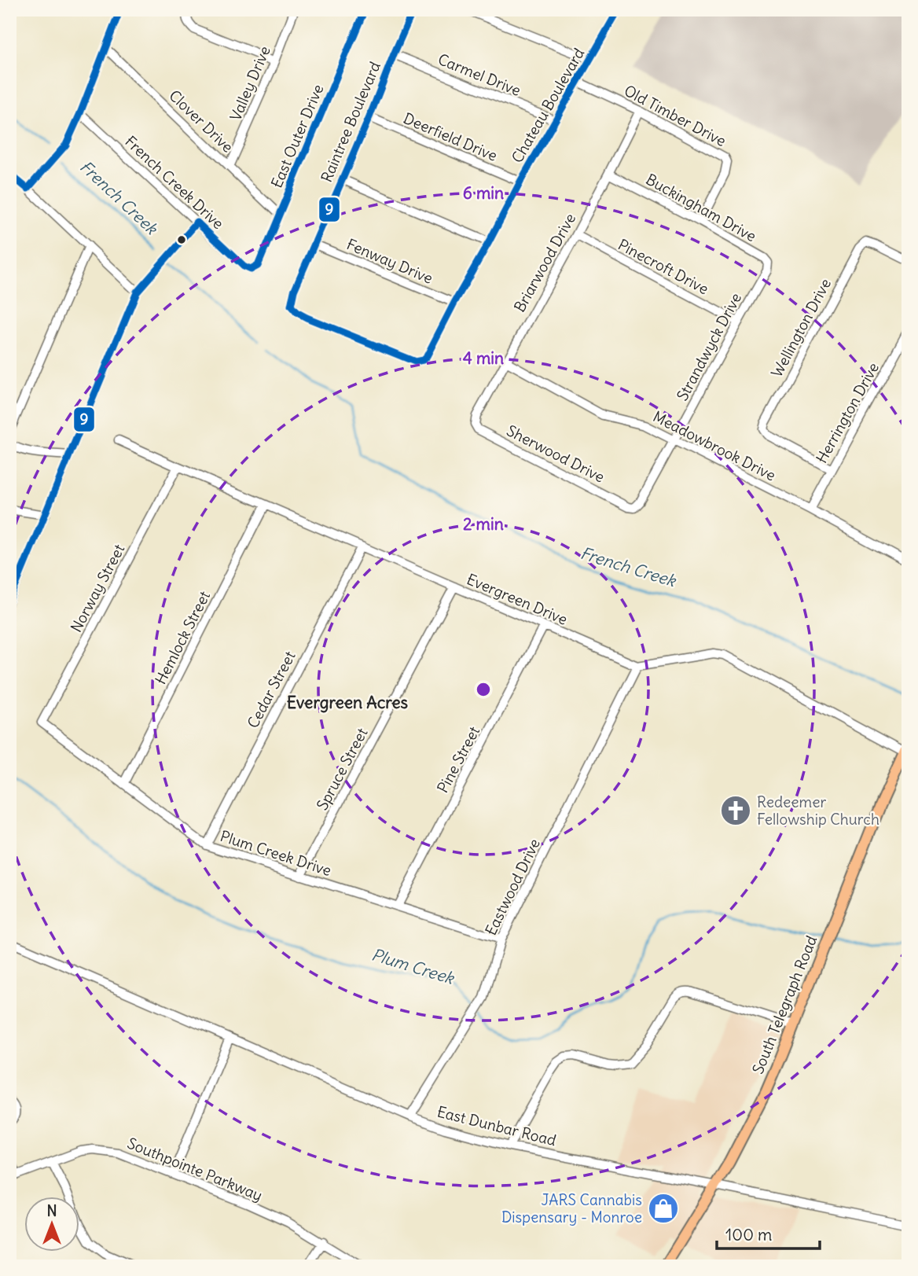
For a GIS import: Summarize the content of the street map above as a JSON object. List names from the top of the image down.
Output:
{
  "streets": {
    "main road": ["South Telegraph Road"],
    "street": [
      "Carmel Drive",
      "Valley Drive",
      "Chateau Boulevard",
      "Old Timber Drive",
      "Clover Drive",
      "Raintree Boulevard",
      "East Outer Drive",
      "Deerfield Drive",
      "French Creek Drive",
      "Buckingham Drive",
      "Fenway Drive",
      "Briarwood Drive",
      "Pinecroft Drive",
      "Wellington Drive",
      "Strandwyck Drive",
      "Herrington Drive",
      "Meadowbrook Drive",
      "Sherwood Drive",
      "Norway Street",
      "Evergreen Drive",
      "Hemlock Street",
      "Cedar Street",
      "Pine Street",
      "Spruce Street",
      "Plum Creek Drive",
      "Eastwood Drive",
      "East Dunbar Road",
      "Southpointe Parkway"
    ]
  },
  "crossings": [
    ["Carmel Drive", "Chateau Boulevard"],
    ["Carmel Drive", "Raintree Boulevard"],
    ["Valley Drive", "Clover Drive"],
    ["Chateau Boulevard", "Old Timber Drive"],
    ["Chateau Boulevard", "Raintree Boulevard"],
    ["Chateau Boulevard", "Deerfield Drive"],
    ["Chateau Boulevard", "Fenway Drive"],
    ["Old Timber Drive", "Buckingham Drive"],
    ["Old Timber Drive", "Briarwood Drive"],
    ["Clover Drive", "East Outer Drive"],
    ["Raintree Boulevard", "Deerfield Drive"],
    ["Raintree Boulevard", "Fenway Drive"],
    ["East Outer Drive", "French Creek Drive"],
    ["Buckingham Drive", "Briarwood Drive"],
    ["Buckingham Drive", "Strandwyck Drive"],
    ["Briarwood Drive", "Pinecroft Drive"],
    ["Briarwood Drive", "Meadowbrook Drive"],
    ["Briarwood Drive", "Sherwood Drive"],
    ["Pinecroft Drive", "Strandwyck Drive"],
    ["Wellington Drive", "Herrington Drive"],
    ["Strandwyck Drive", "Meadowbrook Drive"],
    ["Strandwyck Drive", "Sherwood Drive"],
    ["Herrington Drive", "Meadowbrook Drive"],
    ["Norway Street", "Evergreen Drive"],
    ["Norway Street", "Plum Creek Drive"],
    ["Evergreen Drive", "Hemlock Street"],
    ["Evergreen Drive", "Cedar Street"],
    ["Evergreen Drive", "Pine Street"],
    ["Evergreen Drive", "Spruce Street"],
    ["Evergreen Drive", "Eastwood Drive"],
    ["Hemlock Street", "Plum Creek Drive"],
    ["Cedar Street", "Plum Creek Drive"],
    ["Pine Street", "Plum Creek Drive"],
    ["Spruce Street", "Plum Creek Drive"],
    ["Plum Creek Drive", "Eastwood Drive"],
    ["Eastwood Drive", "East Dunbar Road"],
    ["South Telegraph Road", "East Dunbar Road"]
  ],
  "districts": ["Evergreen Acres"],
  "water": ["French Creek", "Plum Creek"],
  "places": {
    "church": ["Redeemer Fellowship Church"],
    "shop": ["JARS Cannabis Dispensary - Monroe"]
  },
  "lines": ["transit line 9"],
  "scale_bar": "100 m",
  "north": "top",
  "rings": ["6 min", "4 min", "2 min"]
}
